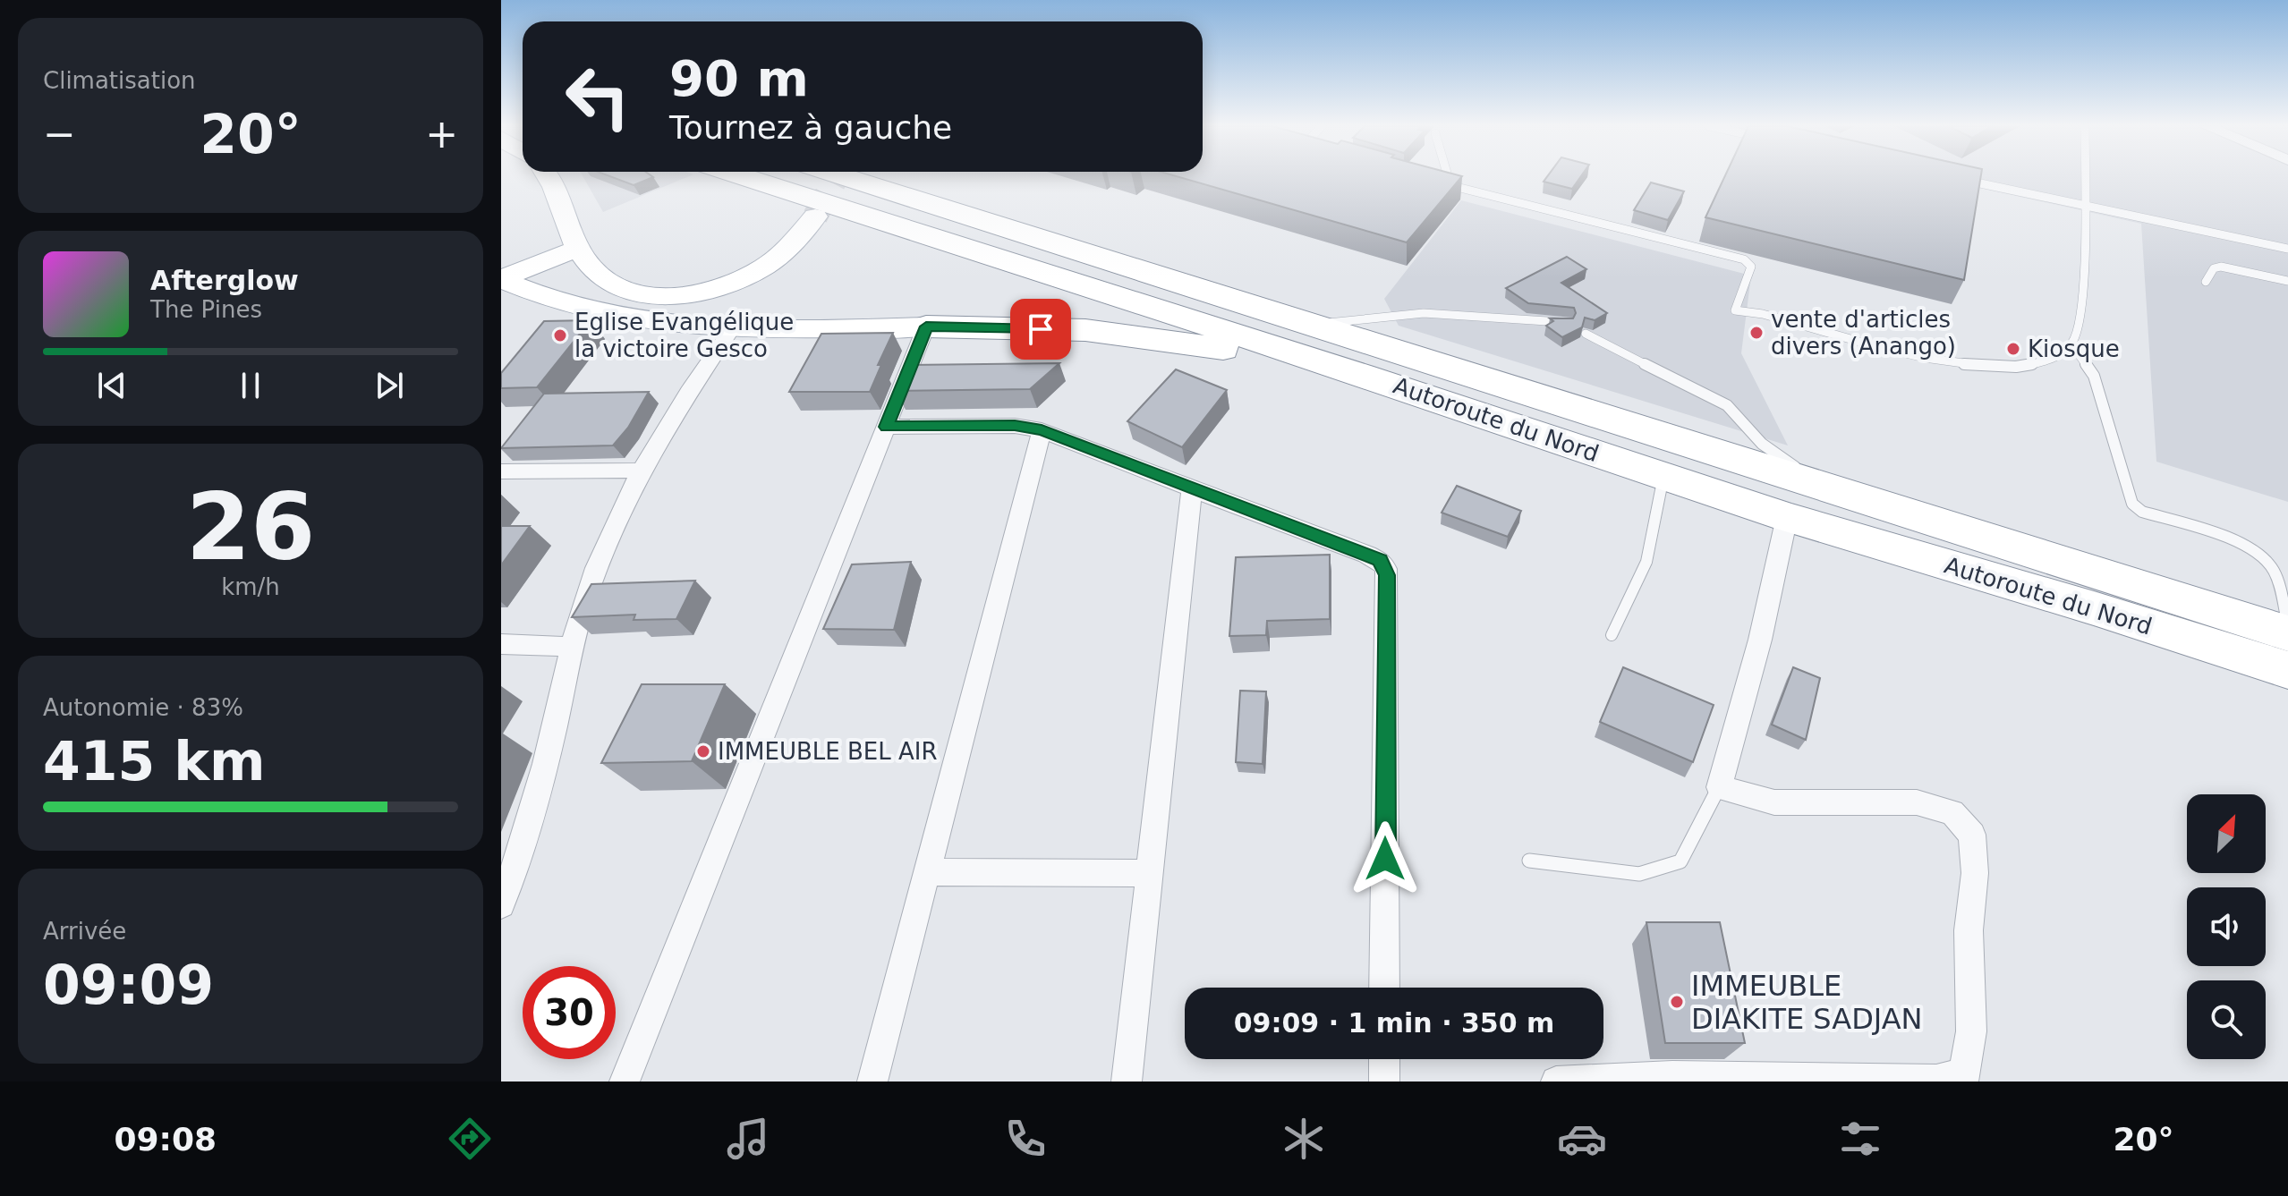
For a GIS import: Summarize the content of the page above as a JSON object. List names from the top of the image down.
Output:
{
  "streets": {
    "highway": ["Autoroute du Nord"]
  },
  "places": [
    "vente d'articles divers (Anango)",
    "Eglise Evangélique la victoire Gesco",
    "Kiosque",
    "IMMEUBLE BEL AIR",
    "IMMEUBLE DIAKITE SADJAN"
  ],
  "north": "top right",
  "page": {
    "tile": [
      "Climatisation",
      ["26", "km/h"],
      ["Autonomie · 83%", "415 km"],
      ["Arrivée", "09:09"]
    ],
    "turn": ["90 m", "Tournez à gauche"],
    "heat": ["−", "20°", "+"],
    "song": ["Afterglow", "The Pines"],
    "limit": "30",
    "trip": "09:09 · 1 min · 350 m",
    "tabs": ["09:08", "20°"]
  }
}
